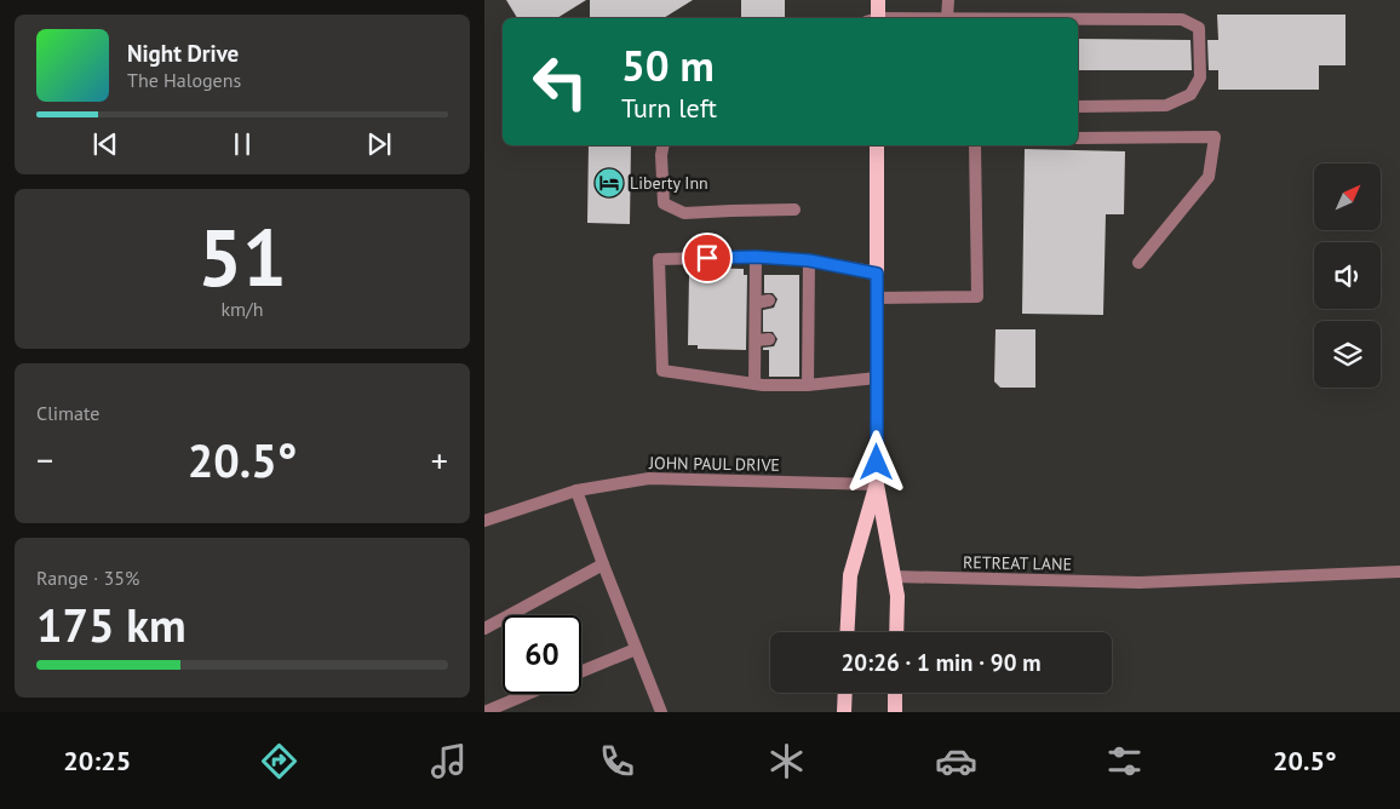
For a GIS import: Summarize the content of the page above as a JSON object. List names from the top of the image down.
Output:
{
  "streets": {
    "street": ["JOHN PAUL DRIVE", "RETREAT LANE"]
  },
  "places": {
    "hotel": ["Liberty Inn"]
  },
  "north": "top right",
  "page": {
    "turn": ["50 m", "Turn left"],
    "song": ["Night Drive", "The Halogens"],
    "tile": [
      ["51", "km/h"],
      "Climate",
      ["Range · 35%", "175 km"]
    ],
    "heat": ["−", "20.5°", "+"],
    "limit": "60",
    "trip": "20:26 · 1 min · 90 m",
    "tabs": ["20:25", "20.5°"]
  }
}
